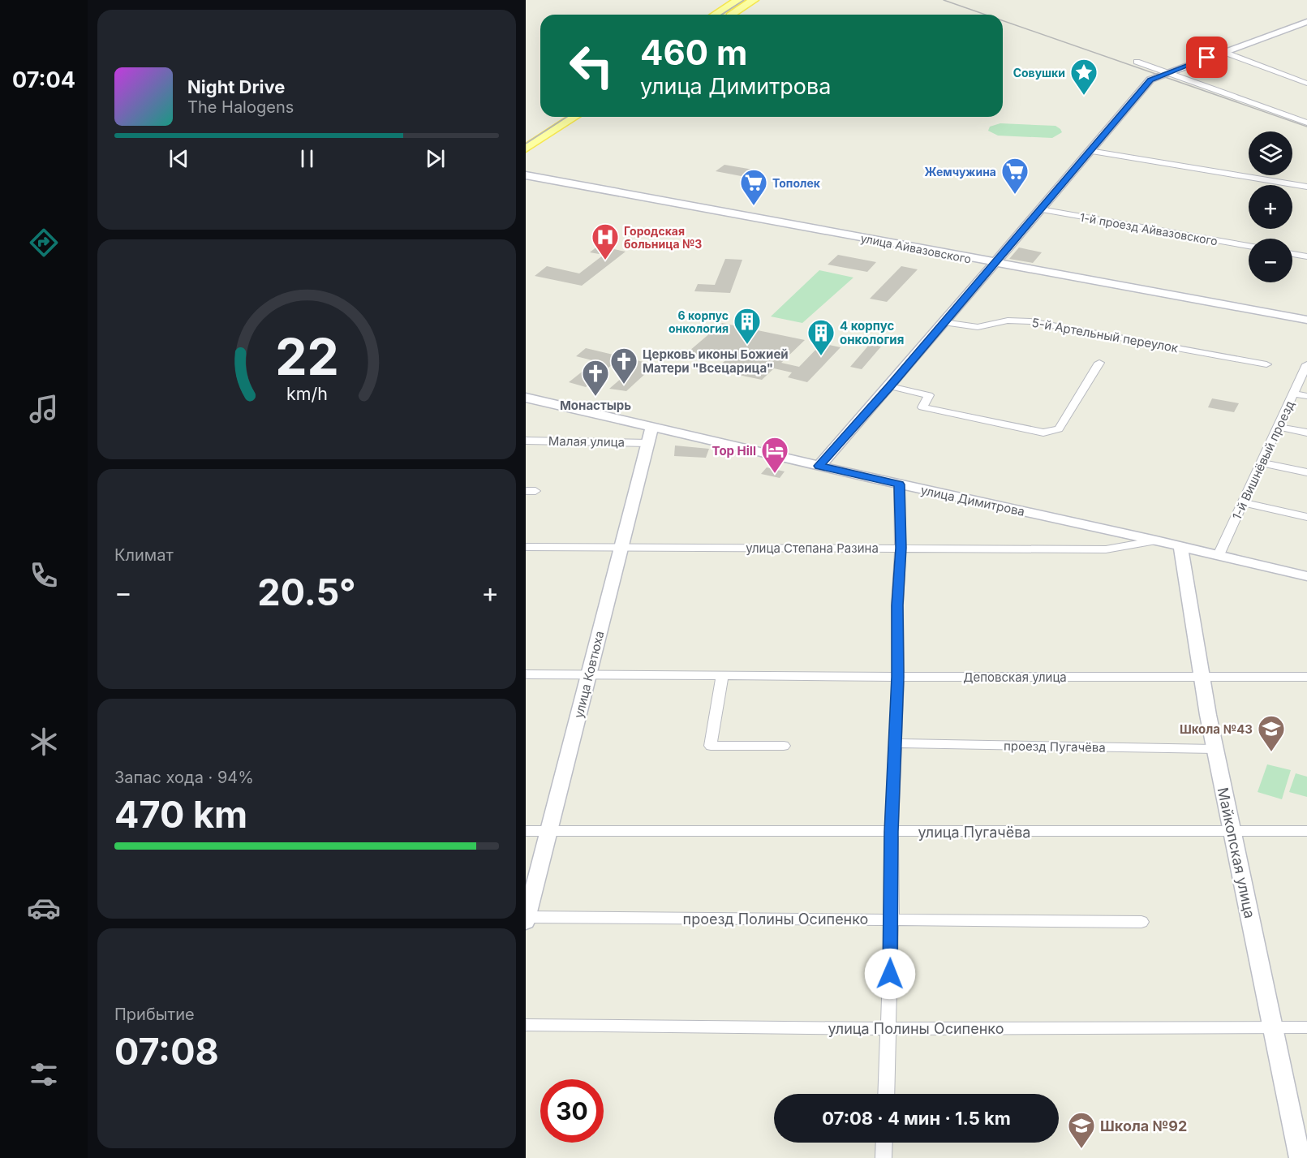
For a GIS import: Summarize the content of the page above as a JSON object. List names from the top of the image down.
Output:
{
  "streets": {
    "street": [
      "1-й проезд Айвазовского",
      "улица Айвазовского",
      "5-й Артельный переулок",
      "Малая улица",
      "1-й Вишнёвый проезд",
      "улица Димитрова",
      "улица Степана Разина",
      "улица Ковтюха",
      "Деповская улица",
      "проезд Пугачёва",
      "улица Пугачёва",
      "Майкопская улица",
      "проезд Полины Осипенко",
      "улица Полины Осипенко"
    ]
  },
  "crossings": [
    ["Малая улица", "улица Ковтюха"],
    ["1-й Вишнёвый проезд", "улица Димитрова"],
    ["улица Димитрова", "улица Степана Разина"],
    ["улица Димитрова", "улица Ковтюха"],
    ["улица Димитрова", "Майкопская улица"],
    ["улица Степана Разина", "улица Ковтюха"],
    ["улица Ковтюха", "Деповская улица"],
    ["улица Ковтюха", "улица Пугачёва"],
    ["улица Ковтюха", "проезд Полины Осипенко"],
    ["Деповская улица", "Майкопская улица"],
    ["проезд Пугачёва", "Майкопская улица"],
    ["улица Пугачёва", "Майкопская улица"],
    ["Майкопская улица", "улица Полины Осипенко"]
  ],
  "places": {
    "place": ["Совушки"],
    "supermarket": ["Жемчужина", "Тополек"],
    "hospital": ["Городская больница №3"],
    "building": ["6 корпус онкология", "4 корпус онкология"],
    "church": ["Церковь иконы Божией Матери \"Всецарица\"", "Монастырь"],
    "hotel": ["Top Hill"],
    "school or university": ["Школа №43", "Школа №92"]
  },
  "page": {
    "tabs": "07:04",
    "turn": ["460 m", "улица Димитрова"],
    "song": ["Night Drive", "The Halogens"],
    "map_buttons": ["+", "−"],
    "tile": [
      "Климат",
      ["Запас хода · 94%", "470 km"],
      ["Прибытие", "07:08"]
    ],
    "heat": ["−", "20.5°", "+"],
    "limit": "30",
    "trip": "07:08 · 4 мин · 1.5 km",
    "gauge": ["22", "km/h"]
  }
}
